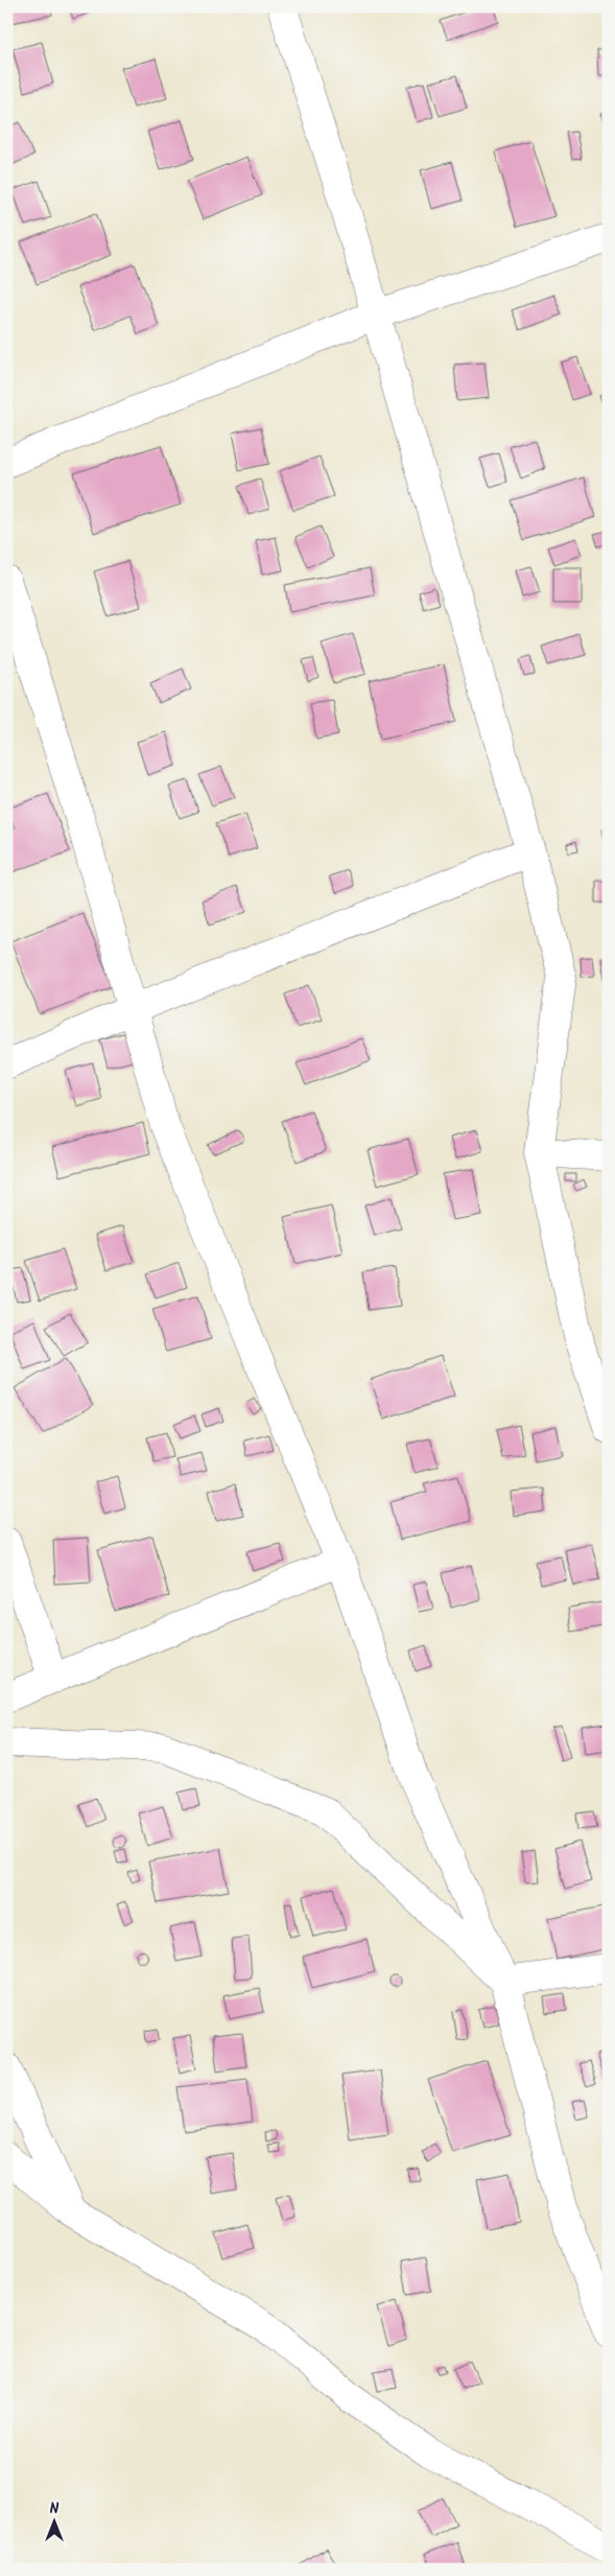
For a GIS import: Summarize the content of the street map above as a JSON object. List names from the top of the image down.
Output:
{
  "north": "top"
}
